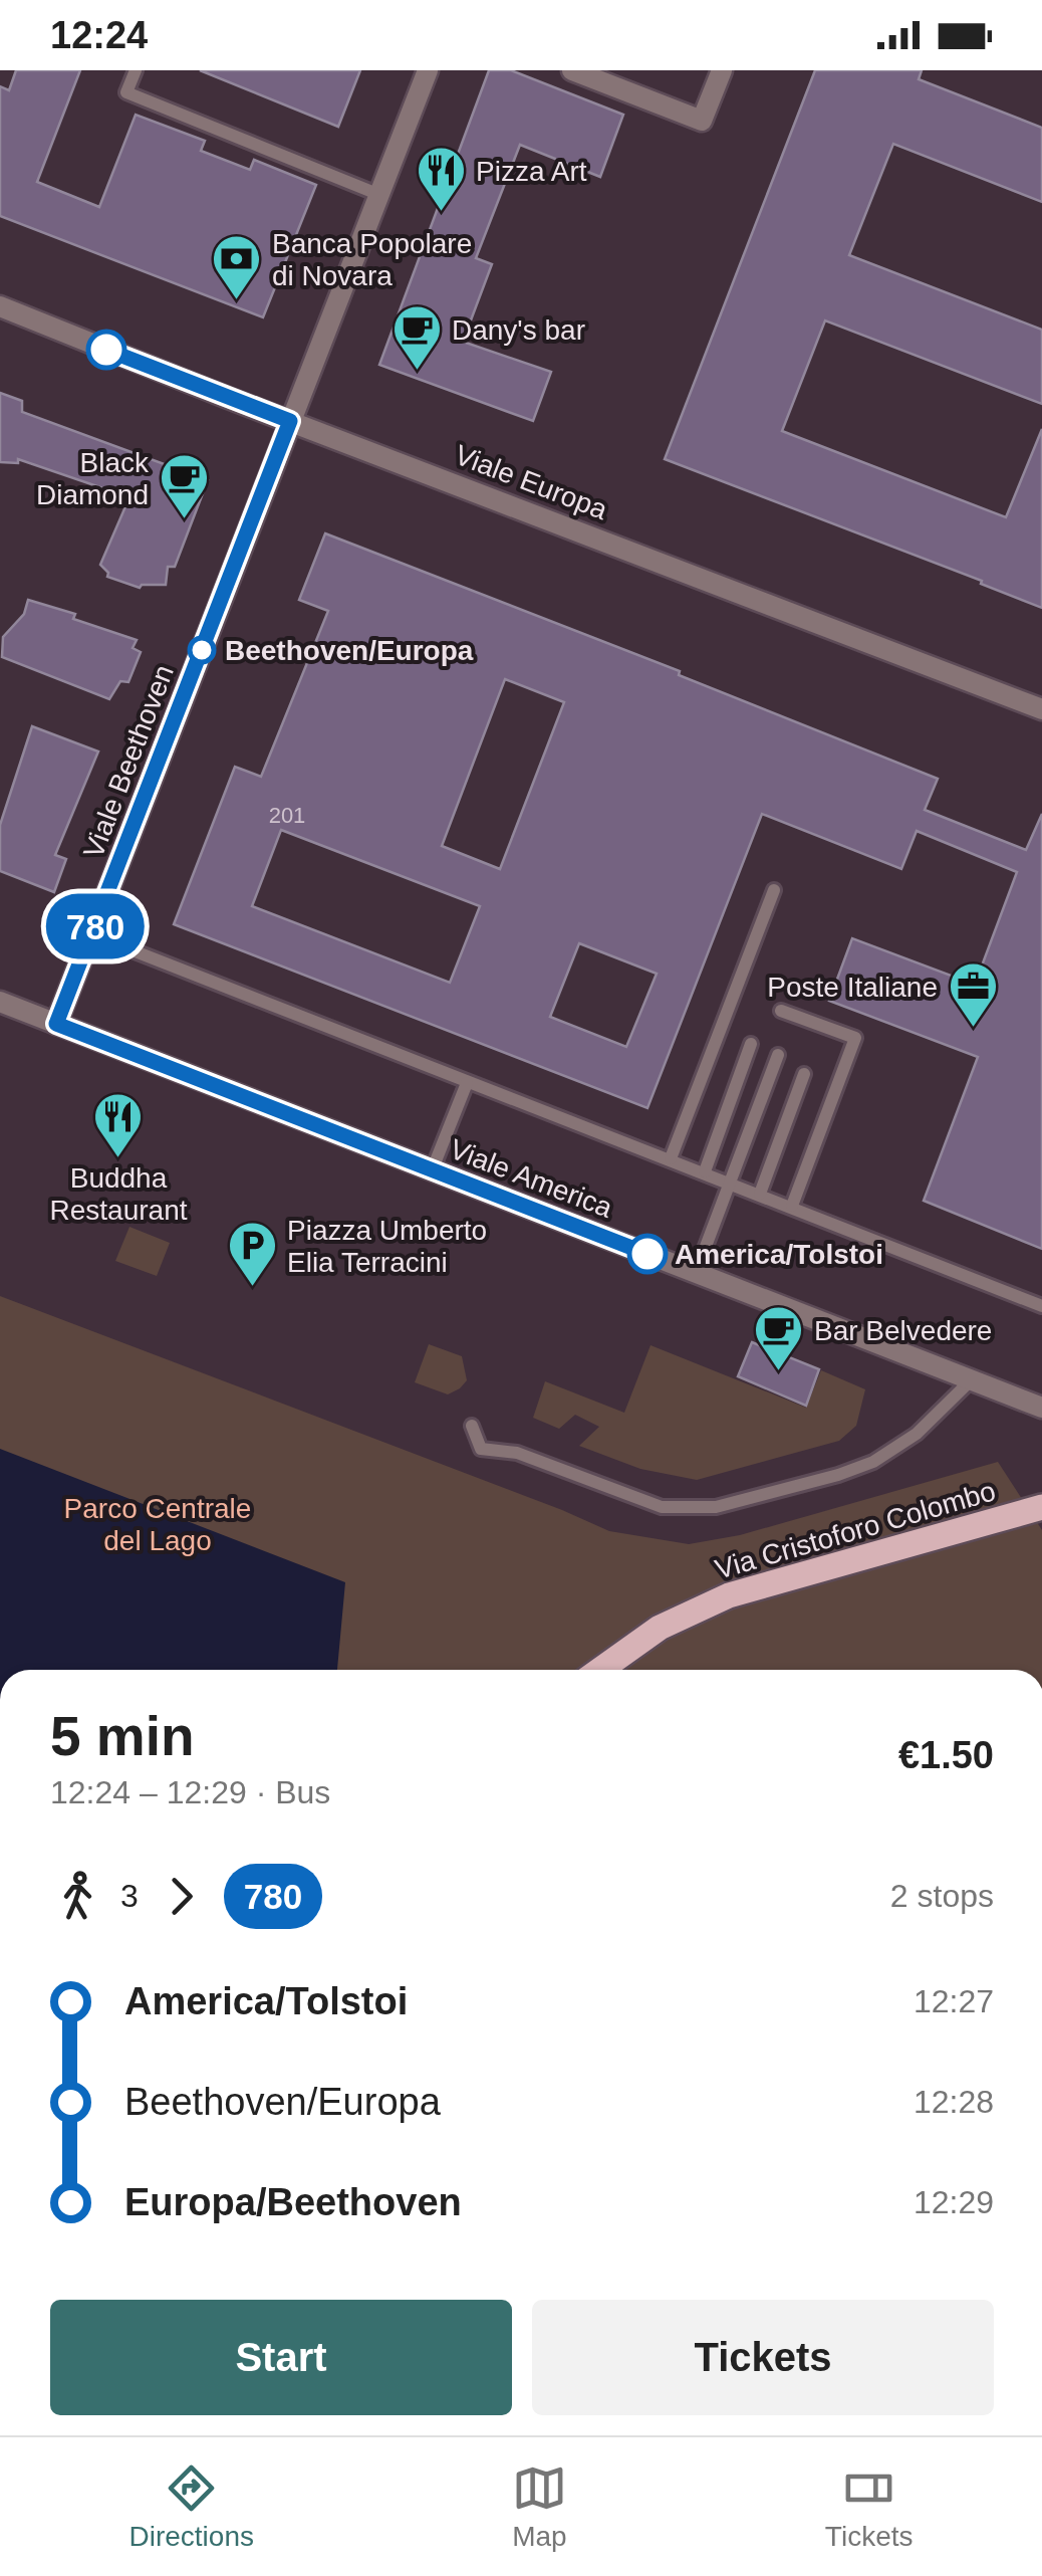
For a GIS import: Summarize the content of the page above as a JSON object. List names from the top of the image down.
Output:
{
  "streets": {
    "main road": ["Via Cristoforo Colombo"],
    "street": ["Viale Europa", "Viale Beethoven", "Viale America"]
  },
  "crossings": [
    ["Viale Europa", "Viale Beethoven"],
    ["Viale Beethoven", "Viale America"]
  ],
  "parks": ["Parco Centrale del Lago"],
  "places": {
    "restaurant": ["Pizza Art", "Buddha Restaurant"],
    "bank": ["Banca Popolare di Novara"],
    "cafe": ["Dany's bar", "Black Diamond", "Bar Belvedere"],
    "other": ["Beethoven/Europa", "America/Tolstoi"],
    "office": ["Poste Italiane"],
    "parking": ["Piazza Umberto Elia Terracini"]
  },
  "lines": ["bus line 780"],
  "house_numbers": ["201"],
  "page": {
    "status": "12:24",
    "on_map": "780",
    "heading": ["5 min", "12:24 – 12:29 · Bus", "€1.50"],
    "legs": ["3", "780", "2 stops"],
    "list": [
      {
        "name": "America/Tolstoi",
        "value": "12:27"
      },
      {
        "name": "Beethoven/Europa",
        "value": "12:28"
      },
      {
        "name": "Europa/Beethoven",
        "value": "12:29"
      }
    ],
    "buttons": ["Start", "Tickets"],
    "tabs": ["Directions", "Map", "Tickets"]
  }
}
